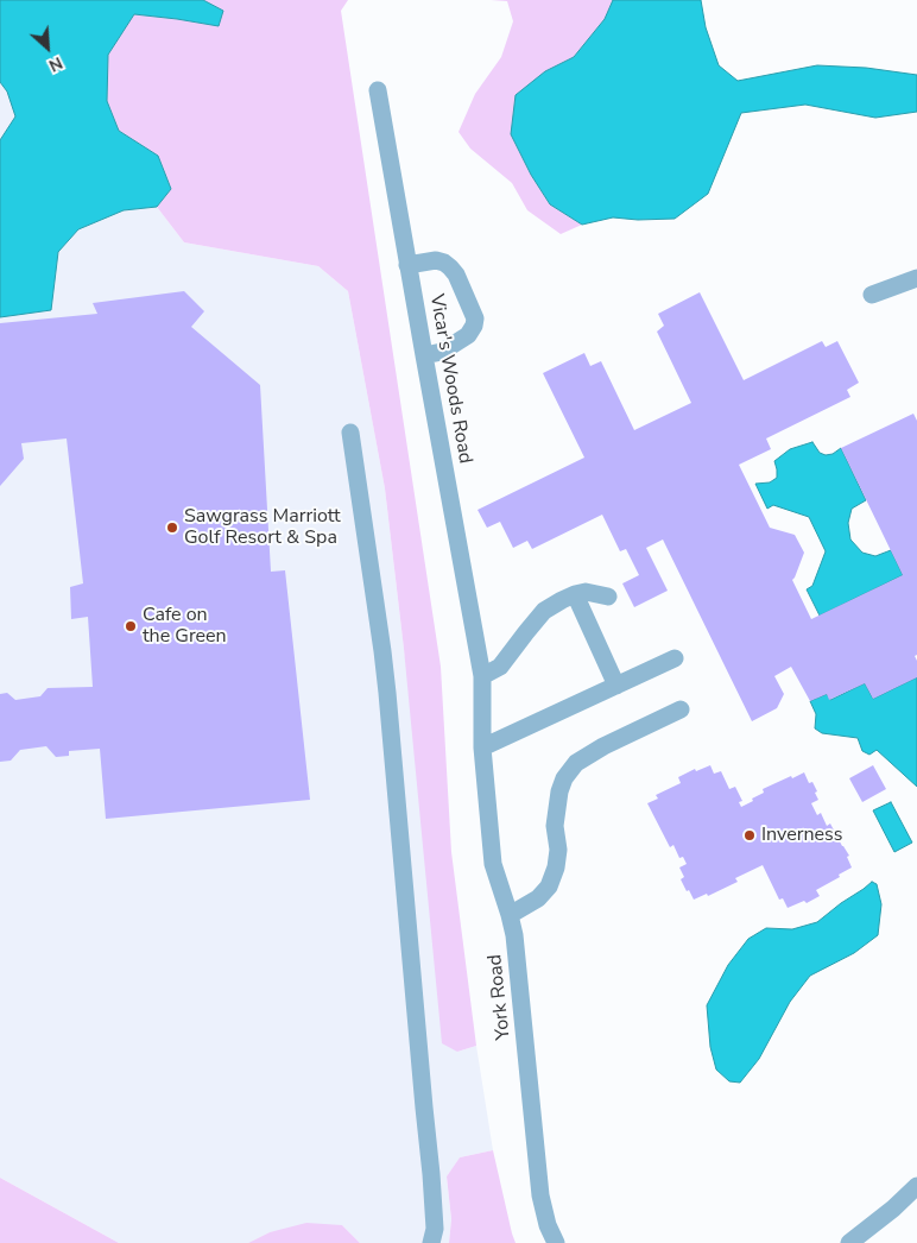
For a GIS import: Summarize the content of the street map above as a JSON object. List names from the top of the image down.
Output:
{
  "streets": {
    "street": ["Vicar's Woods Road", "York Road"]
  },
  "crossings": [
    ["Vicar's Woods Road", "York Road"]
  ],
  "places": ["Sawgrass Marriott Golf Resort & Spa", "Cafe on the Green", "Inverness"],
  "north": "bottom right"
}
